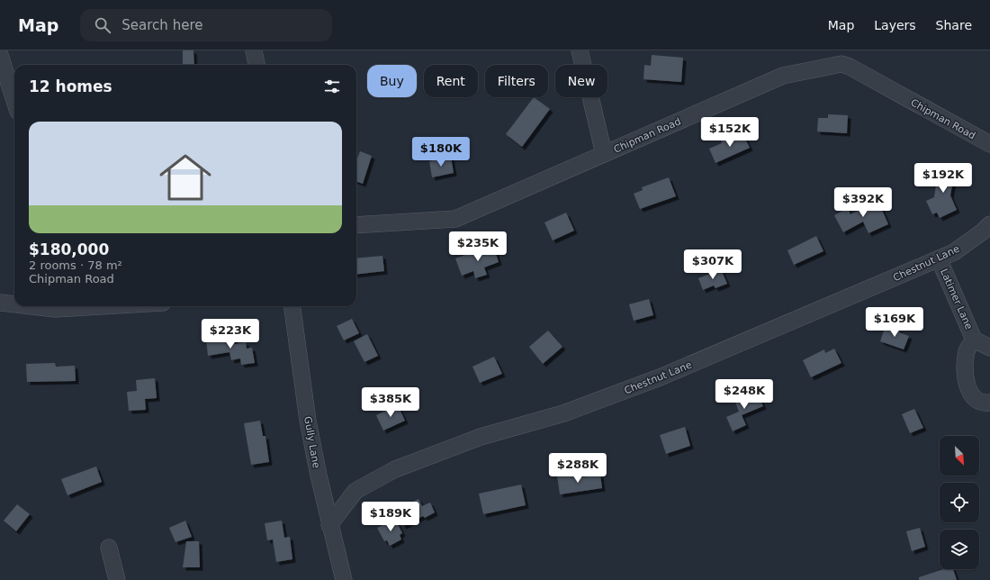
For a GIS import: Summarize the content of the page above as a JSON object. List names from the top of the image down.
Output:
{
  "streets": {
    "street": [
      "Chipman Road",
      "Chestnut Lane",
      "Latimer Lane",
      "Gully Lane"
    ]
  },
  "crossings": [
    ["Chestnut Lane", "Latimer Lane"],
    ["Chestnut Lane", "Gully Lane"]
  ],
  "north": "bottom right",
  "page": {
    "header": "Map",
    "search": "Search here",
    "nav": ["Map", "Layers", "Share"],
    "chip": [
      "Buy",
      "Rent",
      "Filters",
      "New"
    ],
    "heading": "12 homes",
    "list": [
      {
        "name": "$180,000",
        "note": "2 rooms · 78 m² · Chipman Road"
      }
    ],
    "price": [
      "$152K",
      "$180K",
      "$192K",
      "$392K",
      "$235K",
      "$307K",
      "$169K",
      "$223K",
      "$248K",
      "$385K",
      "$288K",
      "$189K"
    ]
  }
}
